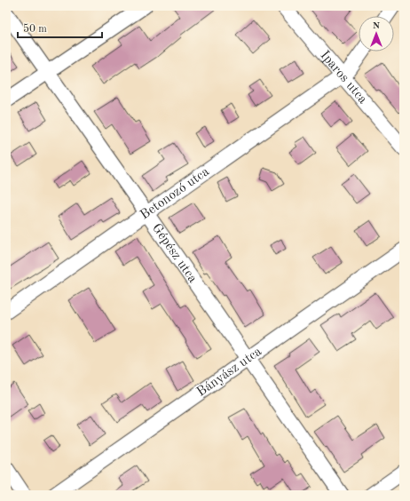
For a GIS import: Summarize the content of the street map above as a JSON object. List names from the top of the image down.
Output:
{
  "streets": {
    "street": [
      "Iparos utca",
      "Betonozó utca",
      "Gépész utca",
      "Bányász utca"
    ]
  },
  "crossings": [
    ["Iparos utca", "Betonozó utca"],
    ["Betonozó utca", "Gépész utca"],
    ["Gépész utca", "Bányász utca"]
  ],
  "scale_bar": "50 m",
  "north": "top"
}
